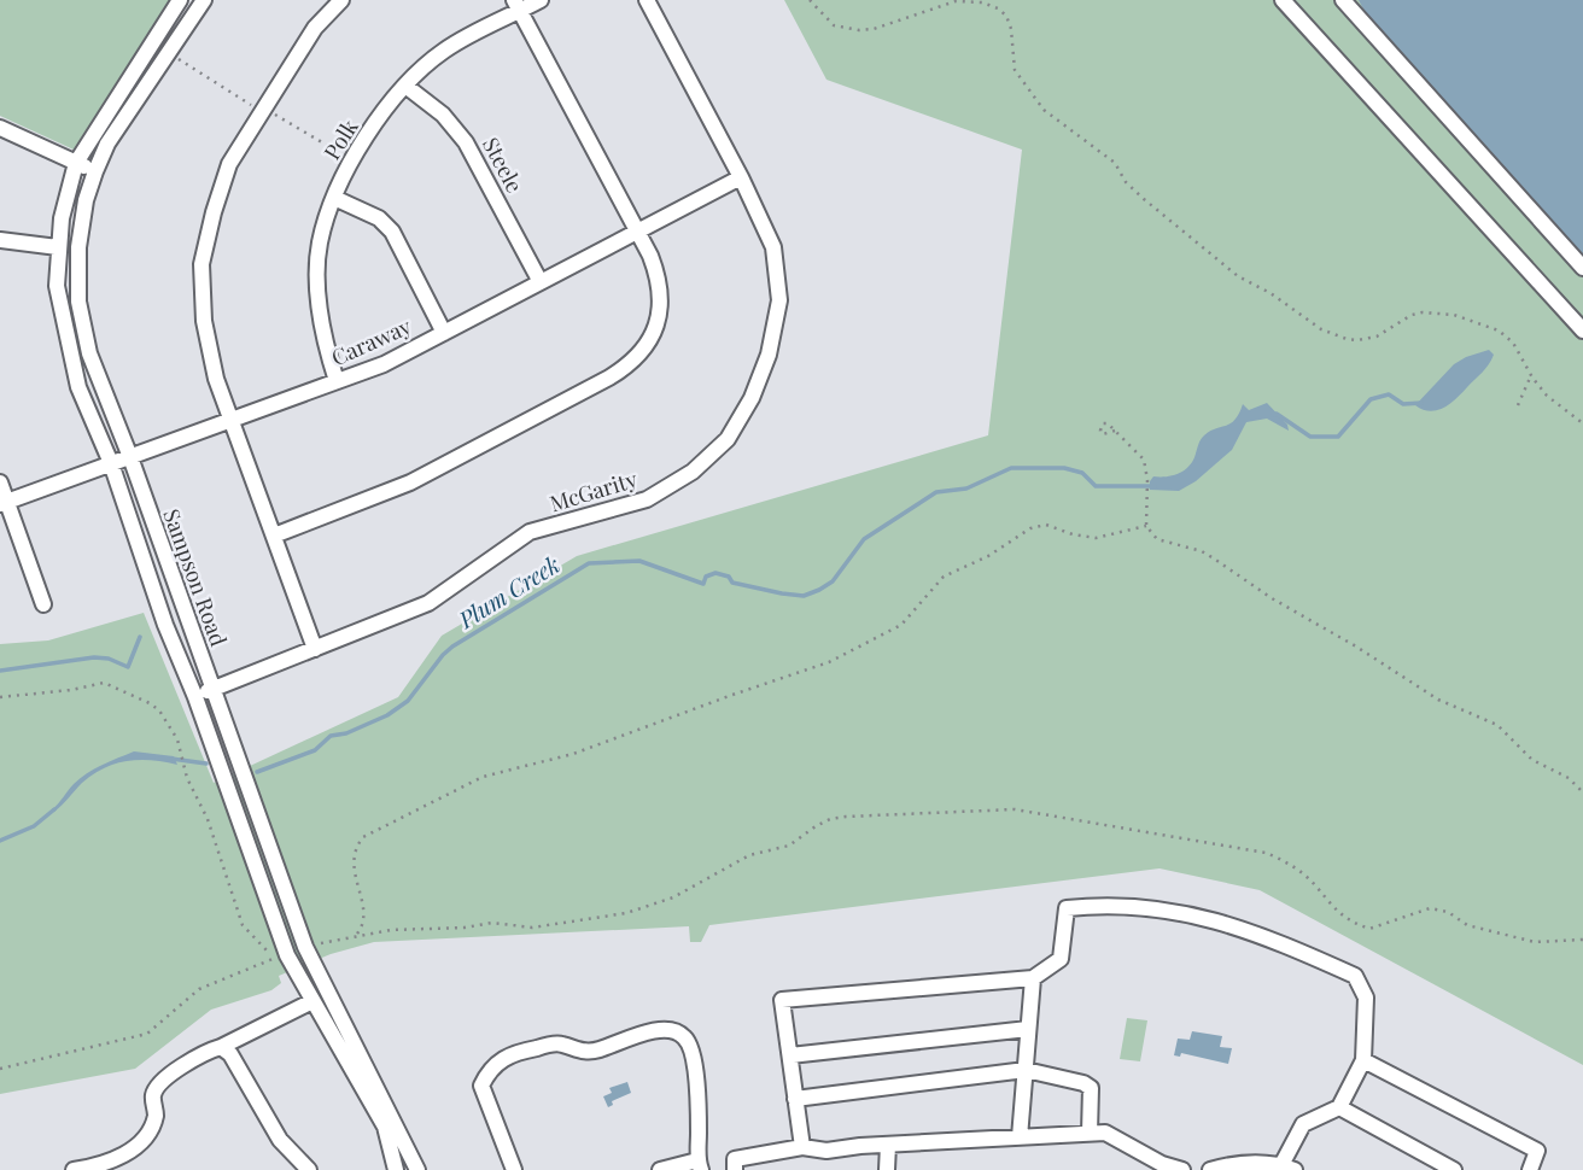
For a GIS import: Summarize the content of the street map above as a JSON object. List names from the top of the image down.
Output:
{
  "streets": {
    "street": [
      "Polk",
      "Steele",
      "Caraway",
      "McGarity",
      "Sampson Road"
    ]
  },
  "crossings": [
    ["Polk", "Steele"],
    ["Polk", "Caraway"],
    ["Steele", "Caraway"],
    ["Caraway", "McGarity"],
    ["Caraway", "Sampson Road"],
    ["McGarity", "Sampson Road"]
  ],
  "water": ["Plum Creek"]
}
